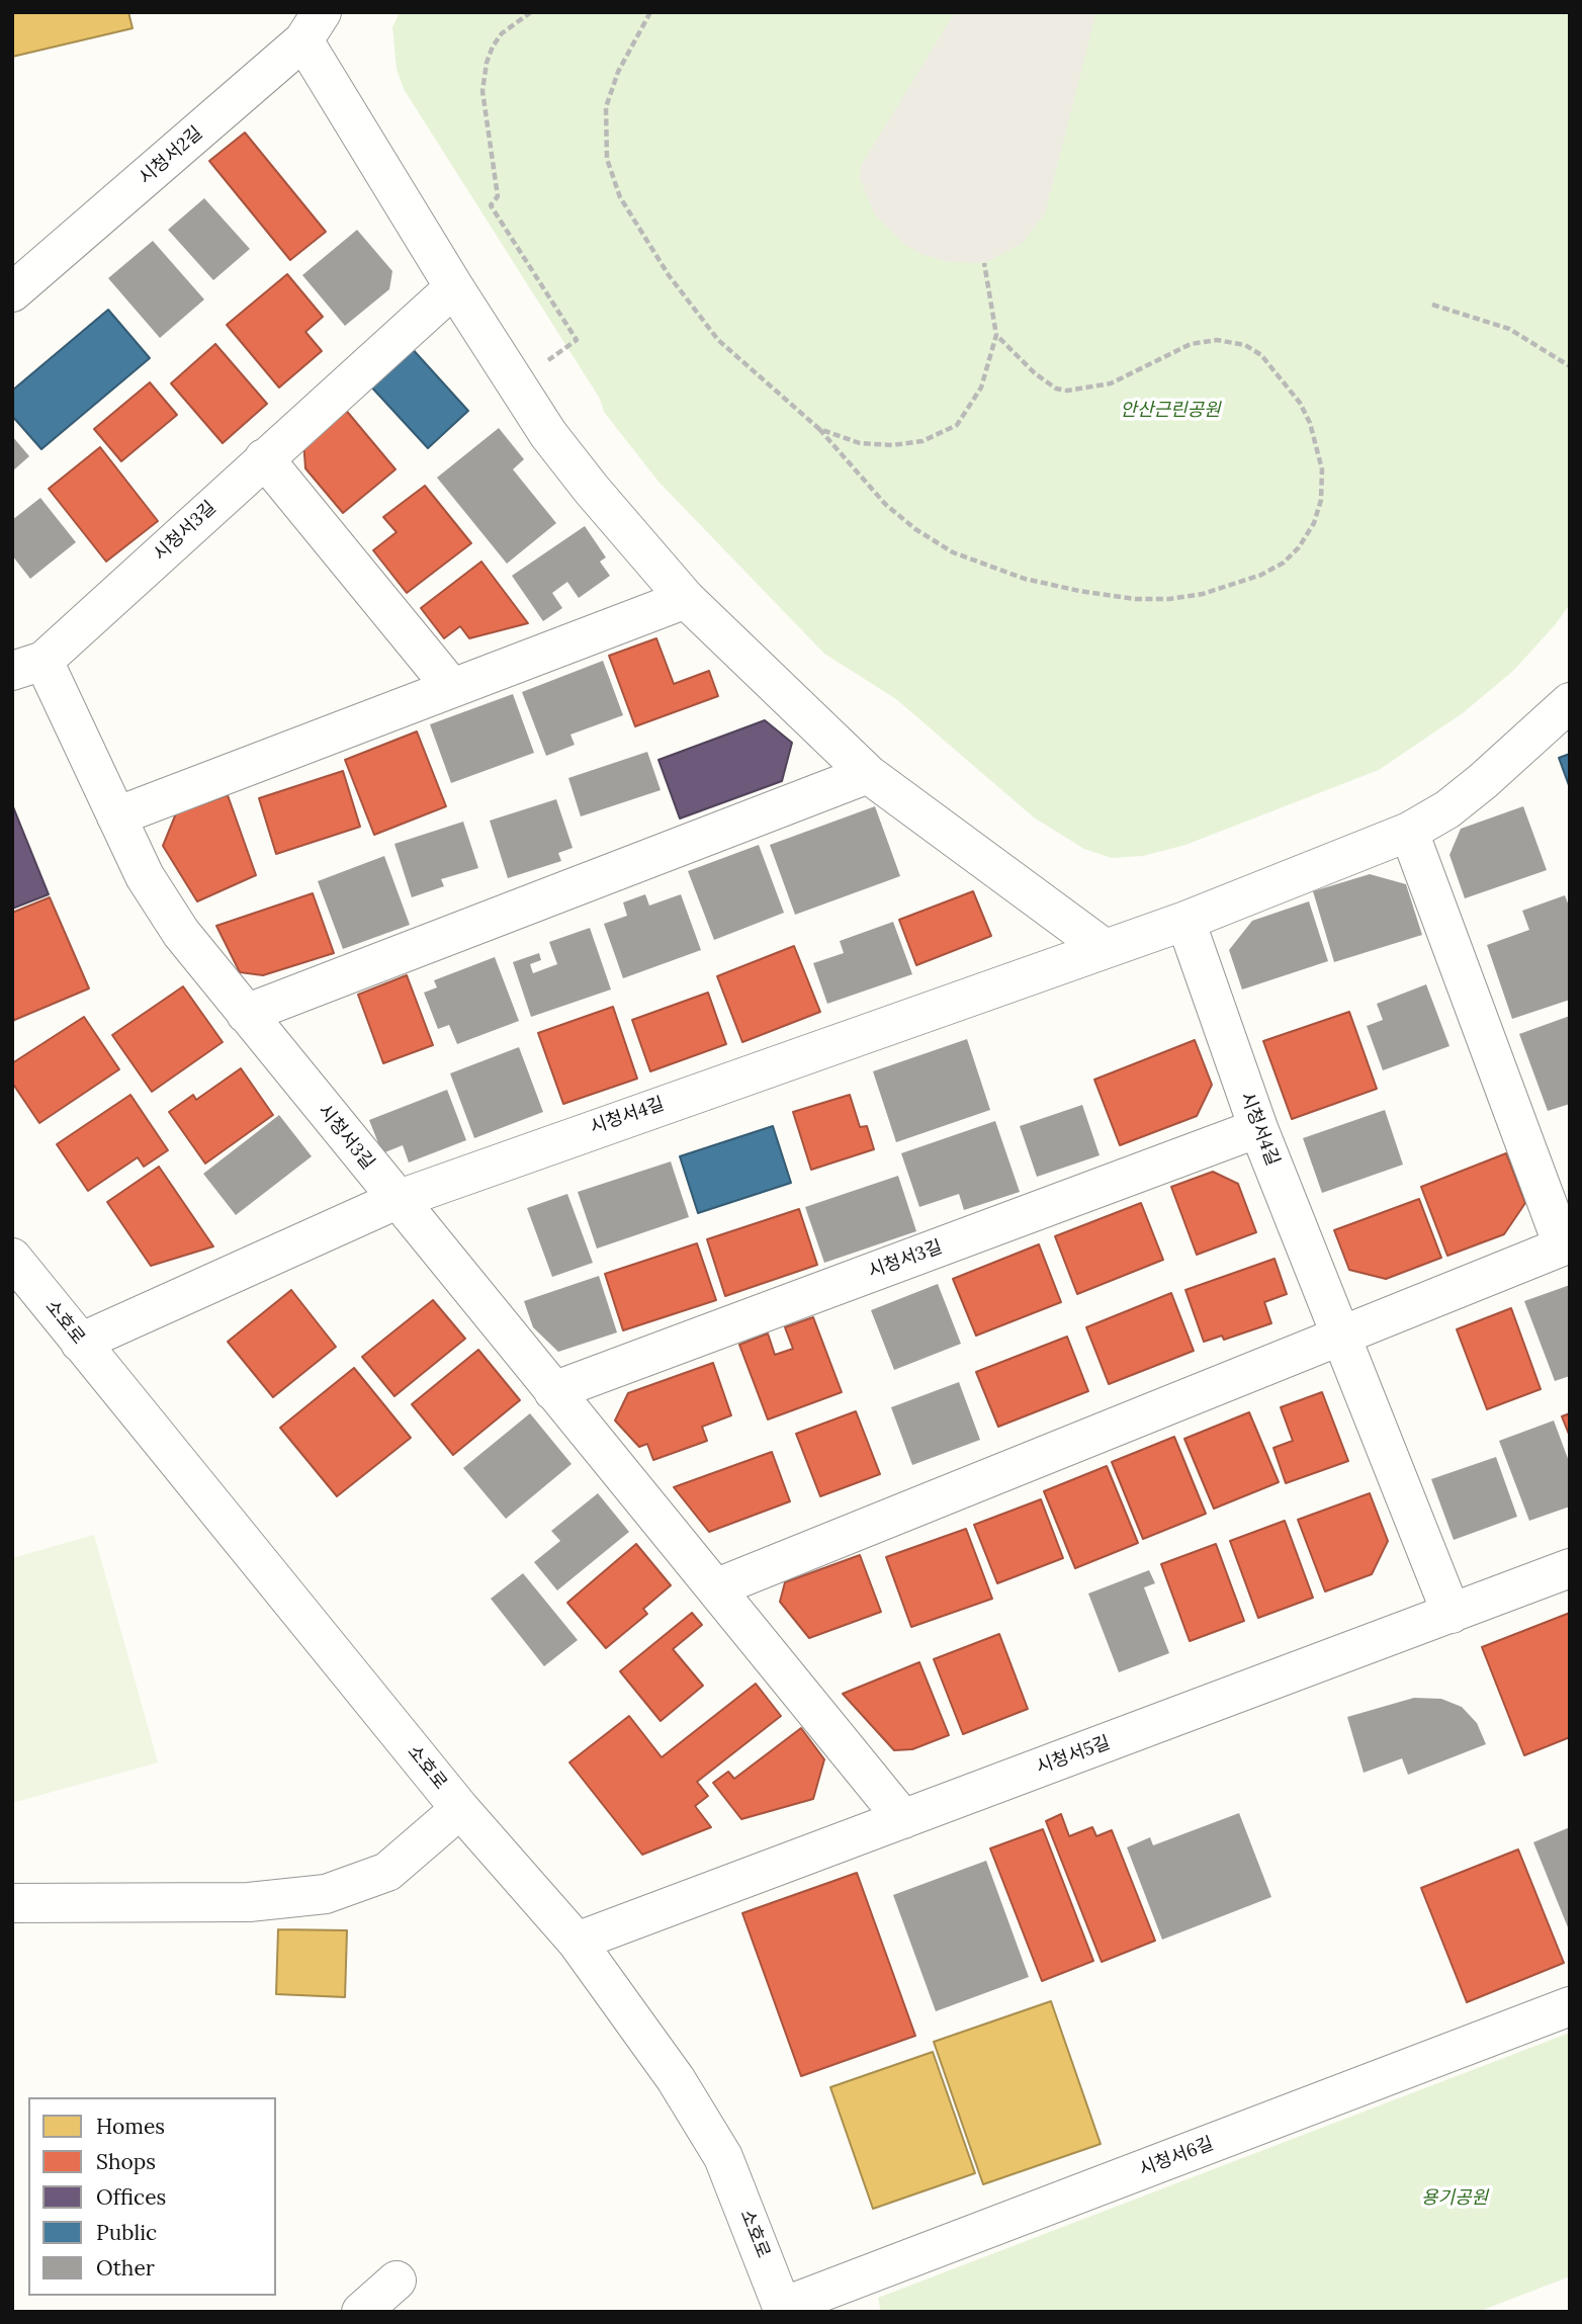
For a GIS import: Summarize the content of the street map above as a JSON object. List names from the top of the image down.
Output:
{
  "streets": {
    "street": [
      "시청서2길",
      "시청서3길",
      "시청서4길",
      "소호로",
      "시청서5길",
      "시청서6길"
    ]
  },
  "crossings": [
    ["시청서3길", "시청서4길"],
    ["시청서3길", "시청서5길"],
    ["시청서4길", "소호로"],
    ["시청서4길", "시청서5길"],
    ["소호로", "시청서5길"],
    ["소호로", "시청서6길"]
  ],
  "parks": ["안산근린공원", "용기공원"],
  "legend": [
    "Homes",
    "Shops",
    "Offices",
    "Public",
    "Other"
  ]
}
